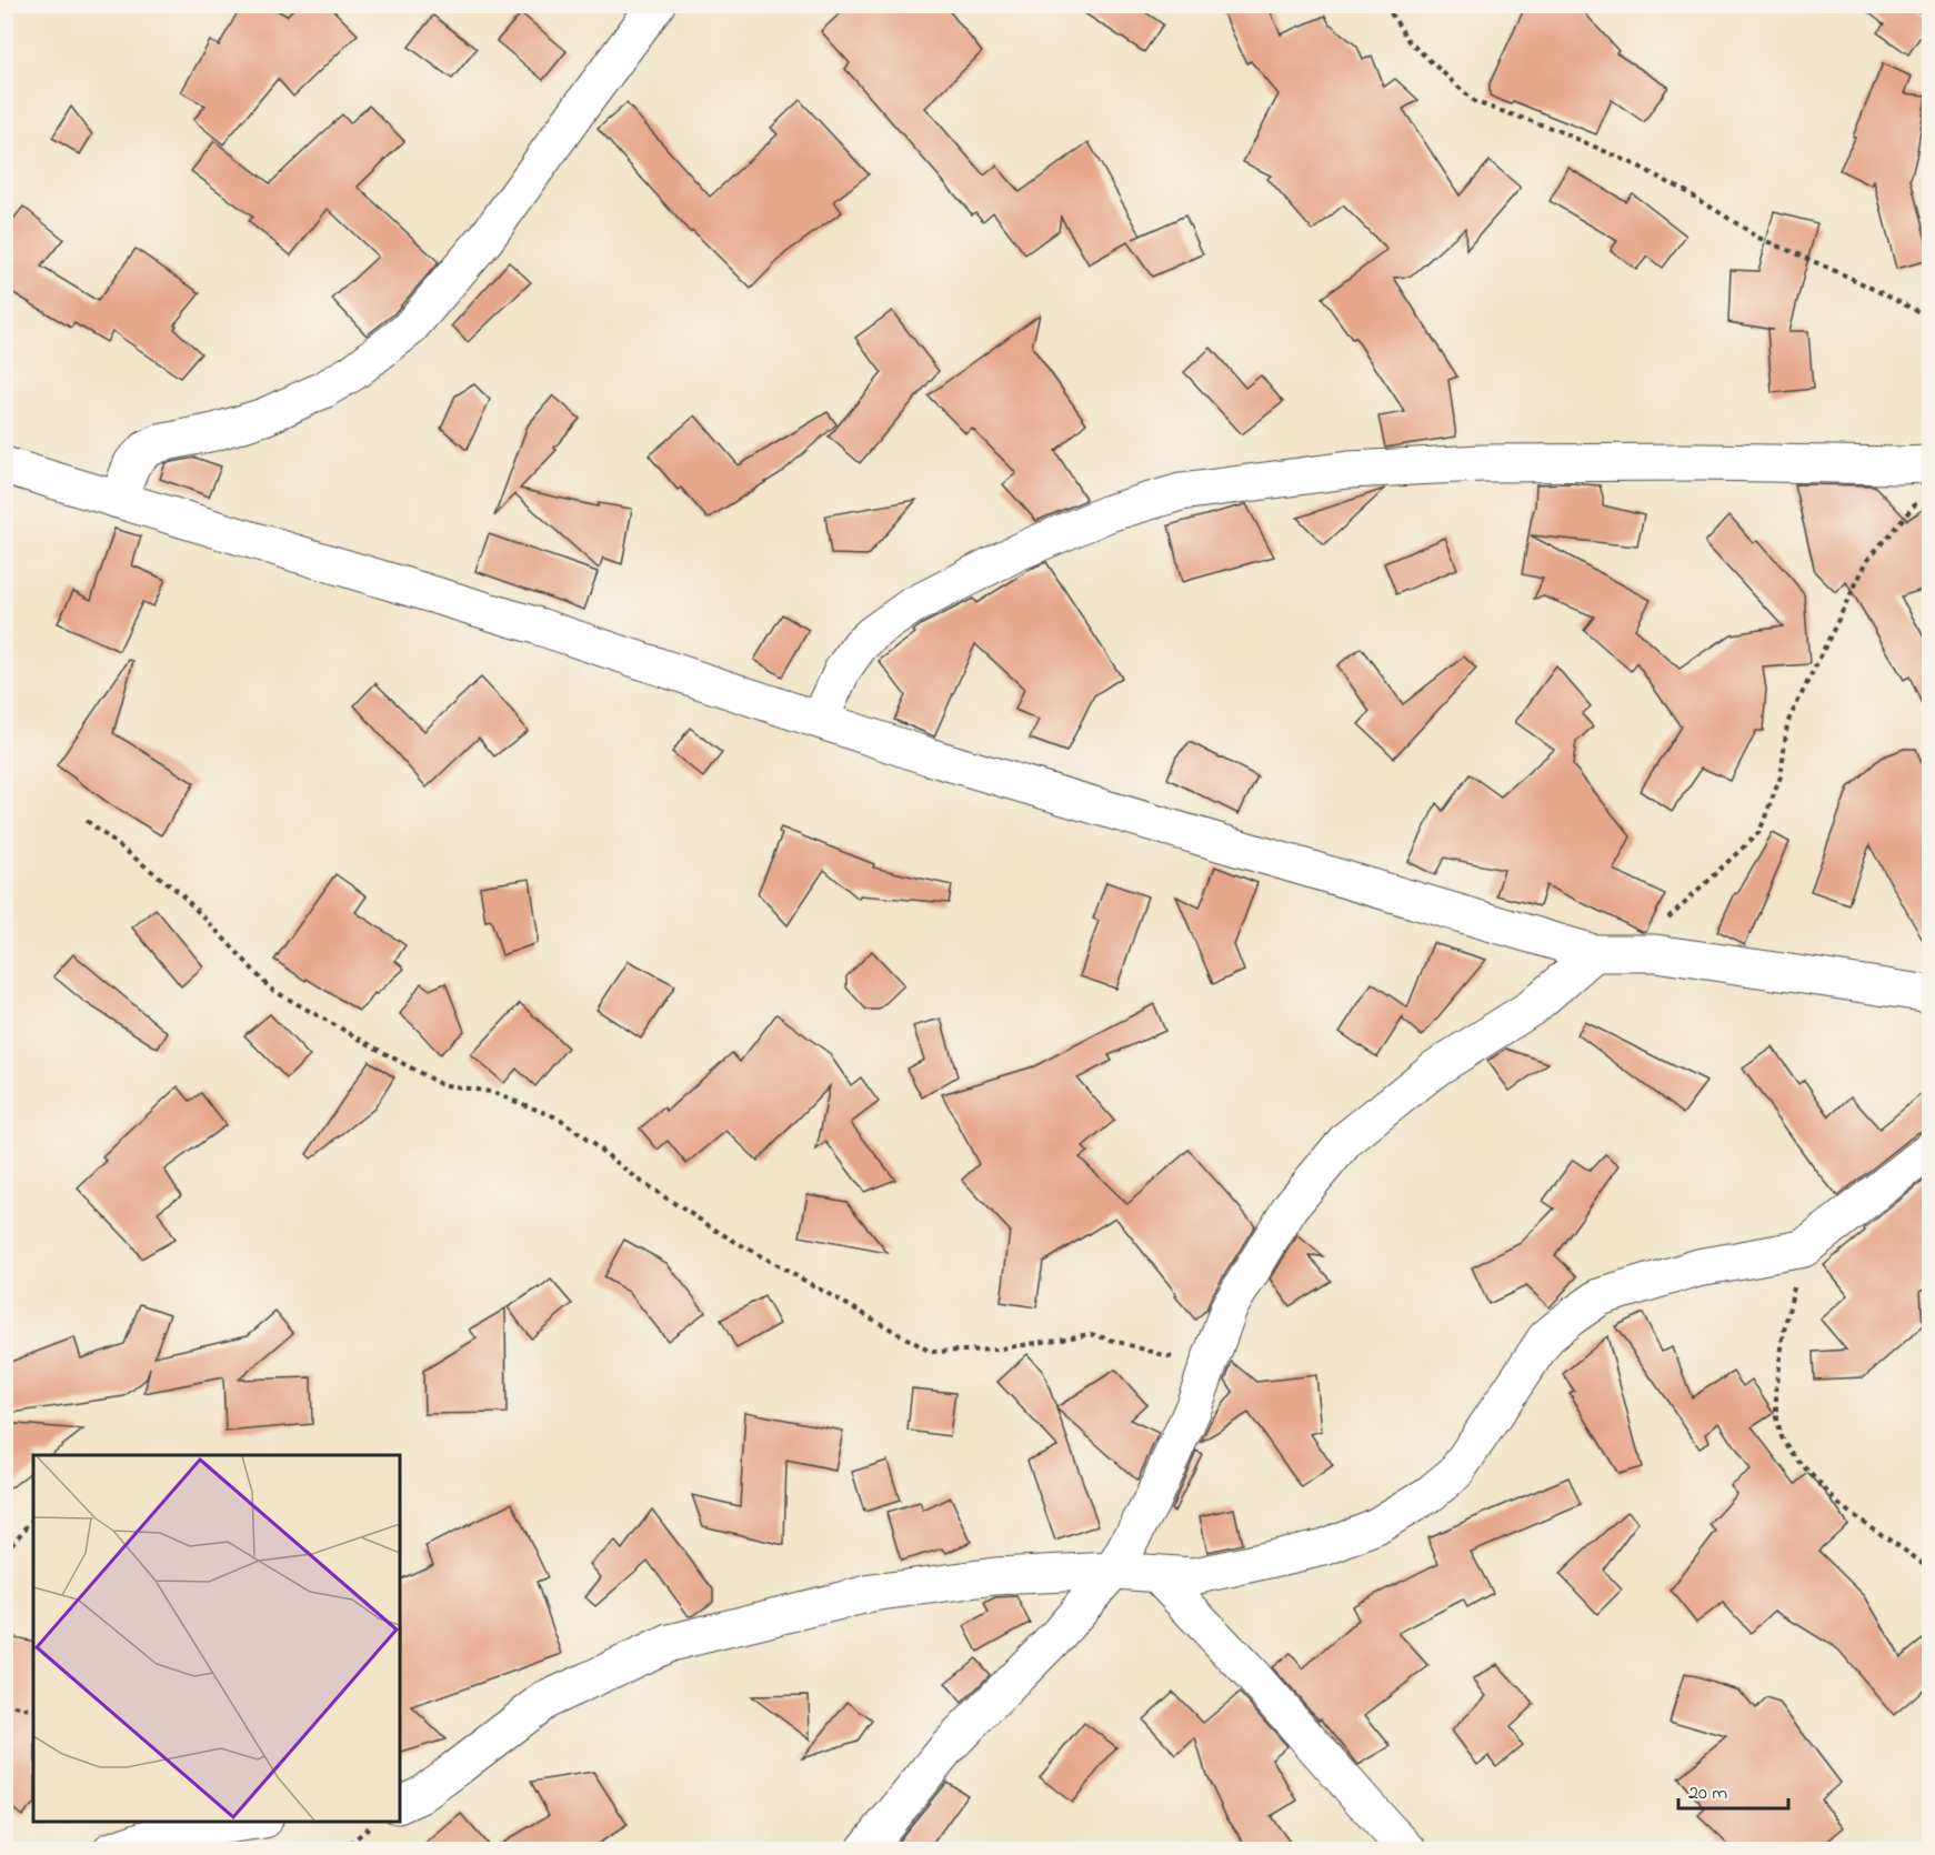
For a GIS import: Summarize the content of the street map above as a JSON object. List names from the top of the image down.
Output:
{
  "scale_bar": "20 m"
}
